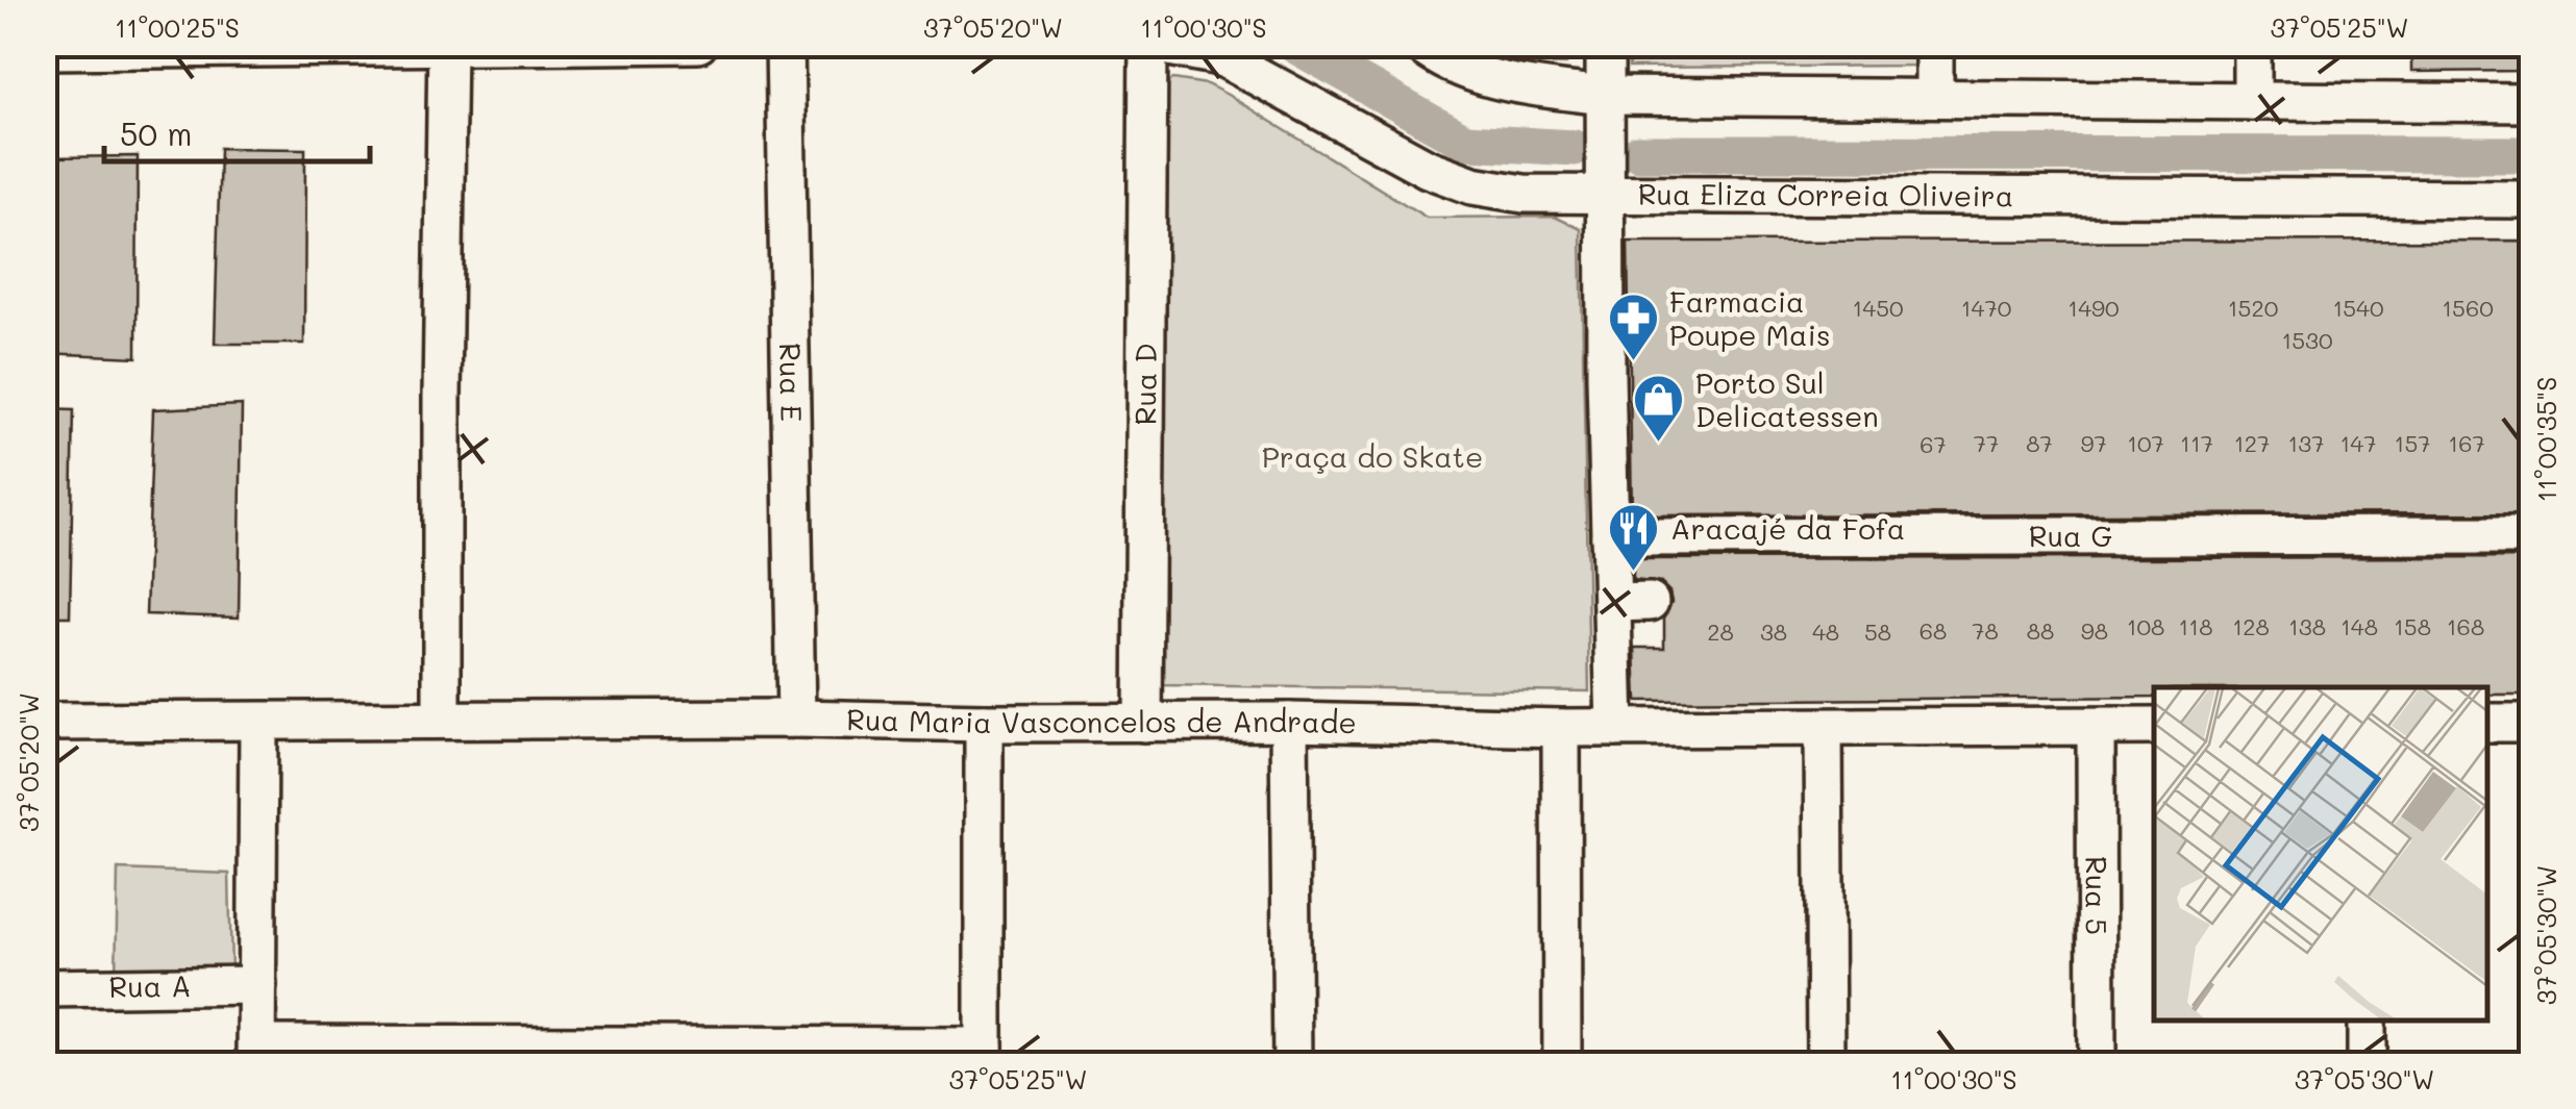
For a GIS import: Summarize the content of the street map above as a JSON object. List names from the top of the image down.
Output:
{
  "streets": {
    "street": [
      "Rua Eliza Correia Oliveira",
      "Rua E",
      "Rua D",
      "Rua G",
      "Rua Maria Vasconcelos de Andrade",
      "Rua 5",
      "Rua A"
    ]
  },
  "crossings": [
    ["Rua Eliza Correia Oliveira", "Rua D"],
    ["Rua E", "Rua Maria Vasconcelos de Andrade"],
    ["Rua D", "Rua Maria Vasconcelos de Andrade"],
    ["Rua Maria Vasconcelos de Andrade", "Rua 5"]
  ],
  "parks": ["Praça do Skate"],
  "places": {
    "pharmacy": ["Farmacia Poupe Mais"],
    "shop": ["Porto Sul Delicatessen"],
    "restaurant": ["Aracajé da Fofa"]
  },
  "house_numbers": [
    "1450",
    "1470",
    "1490",
    "1520",
    "1540",
    "1560",
    "1530",
    "77",
    "87",
    "97",
    "107",
    "117",
    "127",
    "137",
    "147",
    "157",
    "167",
    "67",
    "108",
    "118",
    "128",
    "138",
    "148",
    "158",
    "168",
    "68",
    "78",
    "88",
    "98",
    "28",
    "38",
    "48",
    "58"
  ],
  "scale_bar": "50 m",
  "coordinates": [
    "11°00'25\"S",
    "37°05'20\"W",
    "11°00'30\"S",
    "37°05'25\"W",
    "11°00'35\"S",
    "37°05'30\"W"
  ]
}
